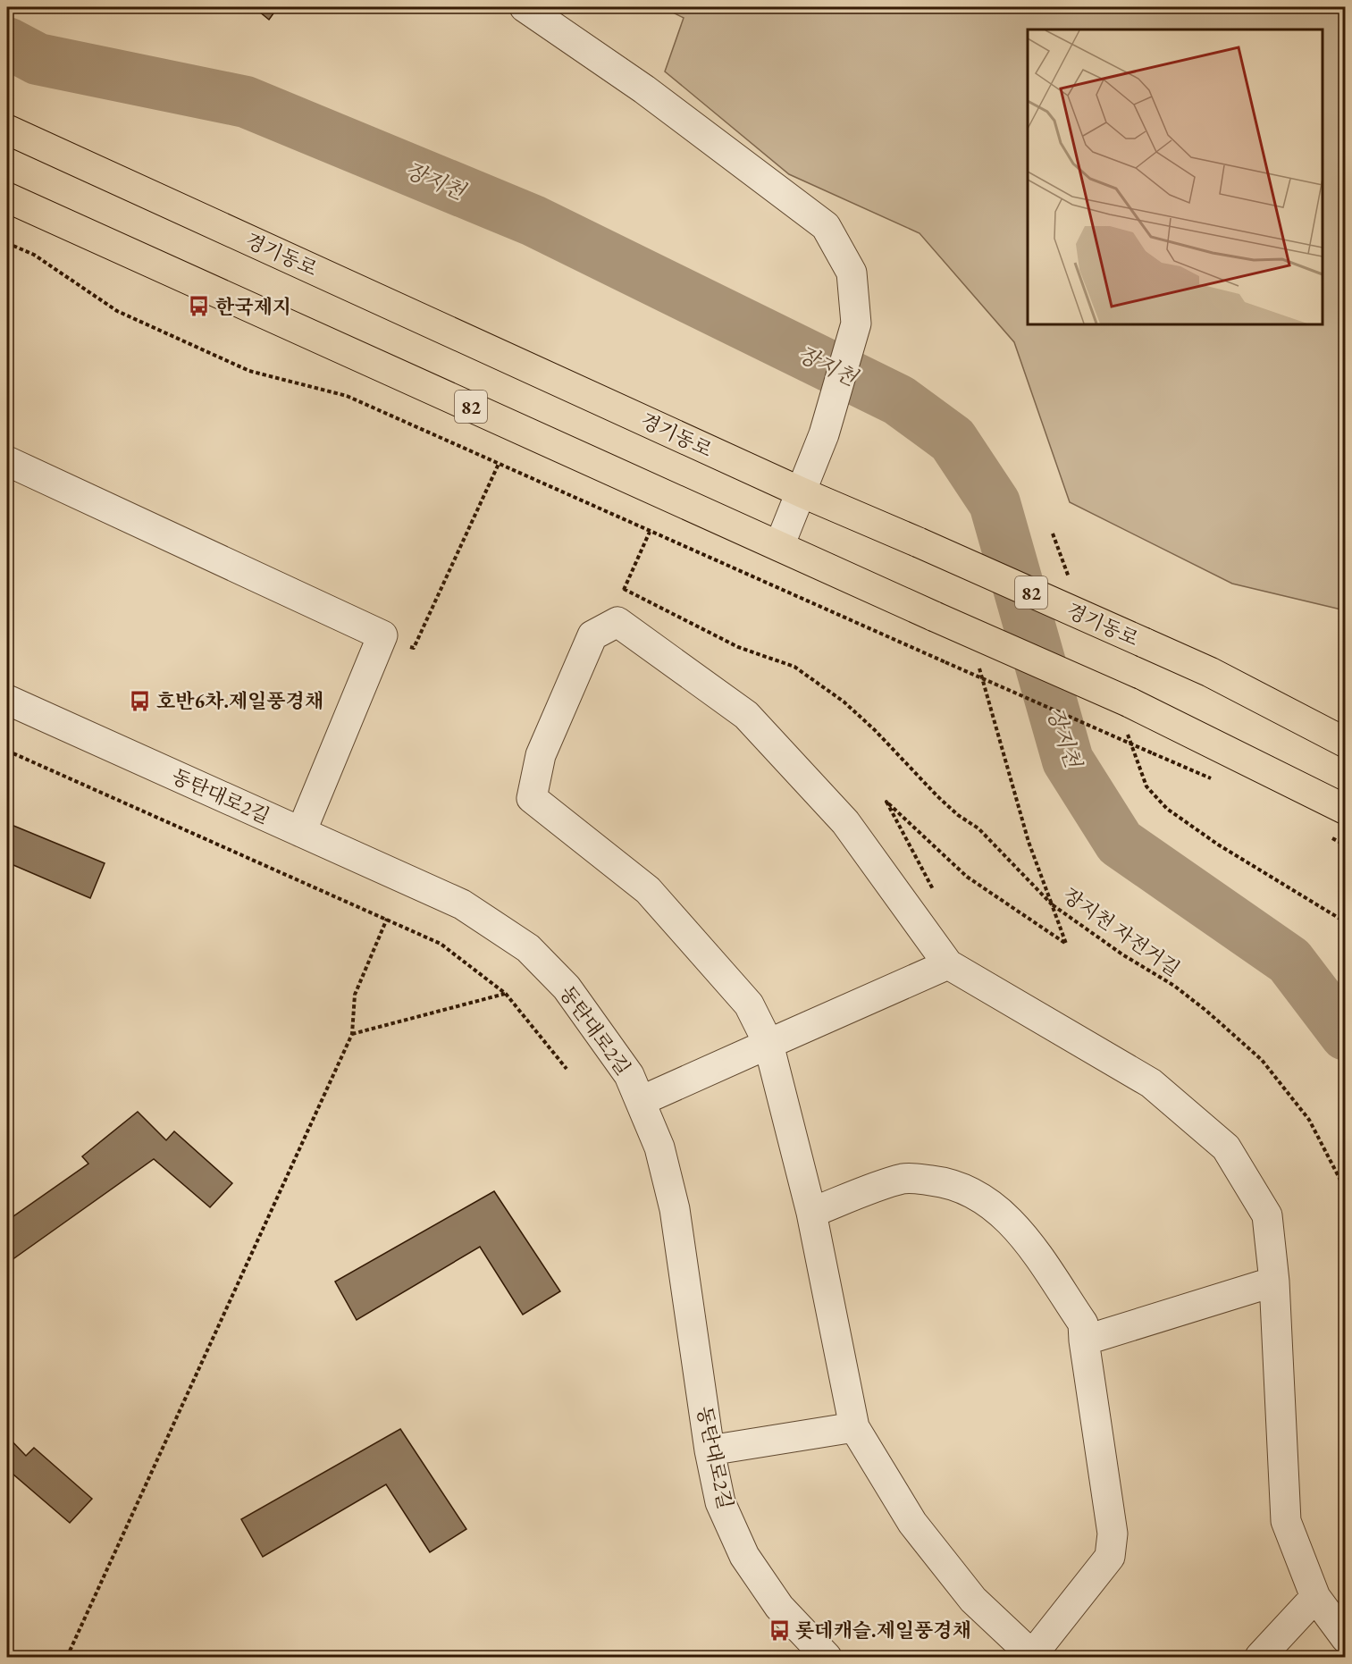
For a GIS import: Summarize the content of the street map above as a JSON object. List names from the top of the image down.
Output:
{
  "streets": {
    "main road": ["경기동로", "82"],
    "street": ["동탄대로2길"],
    "path": ["장지천 자전거길"]
  },
  "water": ["장지천"],
  "places": {
    "bus stop": ["한국제지", "호반6차.제일풍경채", "롯데캐슬.제일풍경채"]
  }
}
